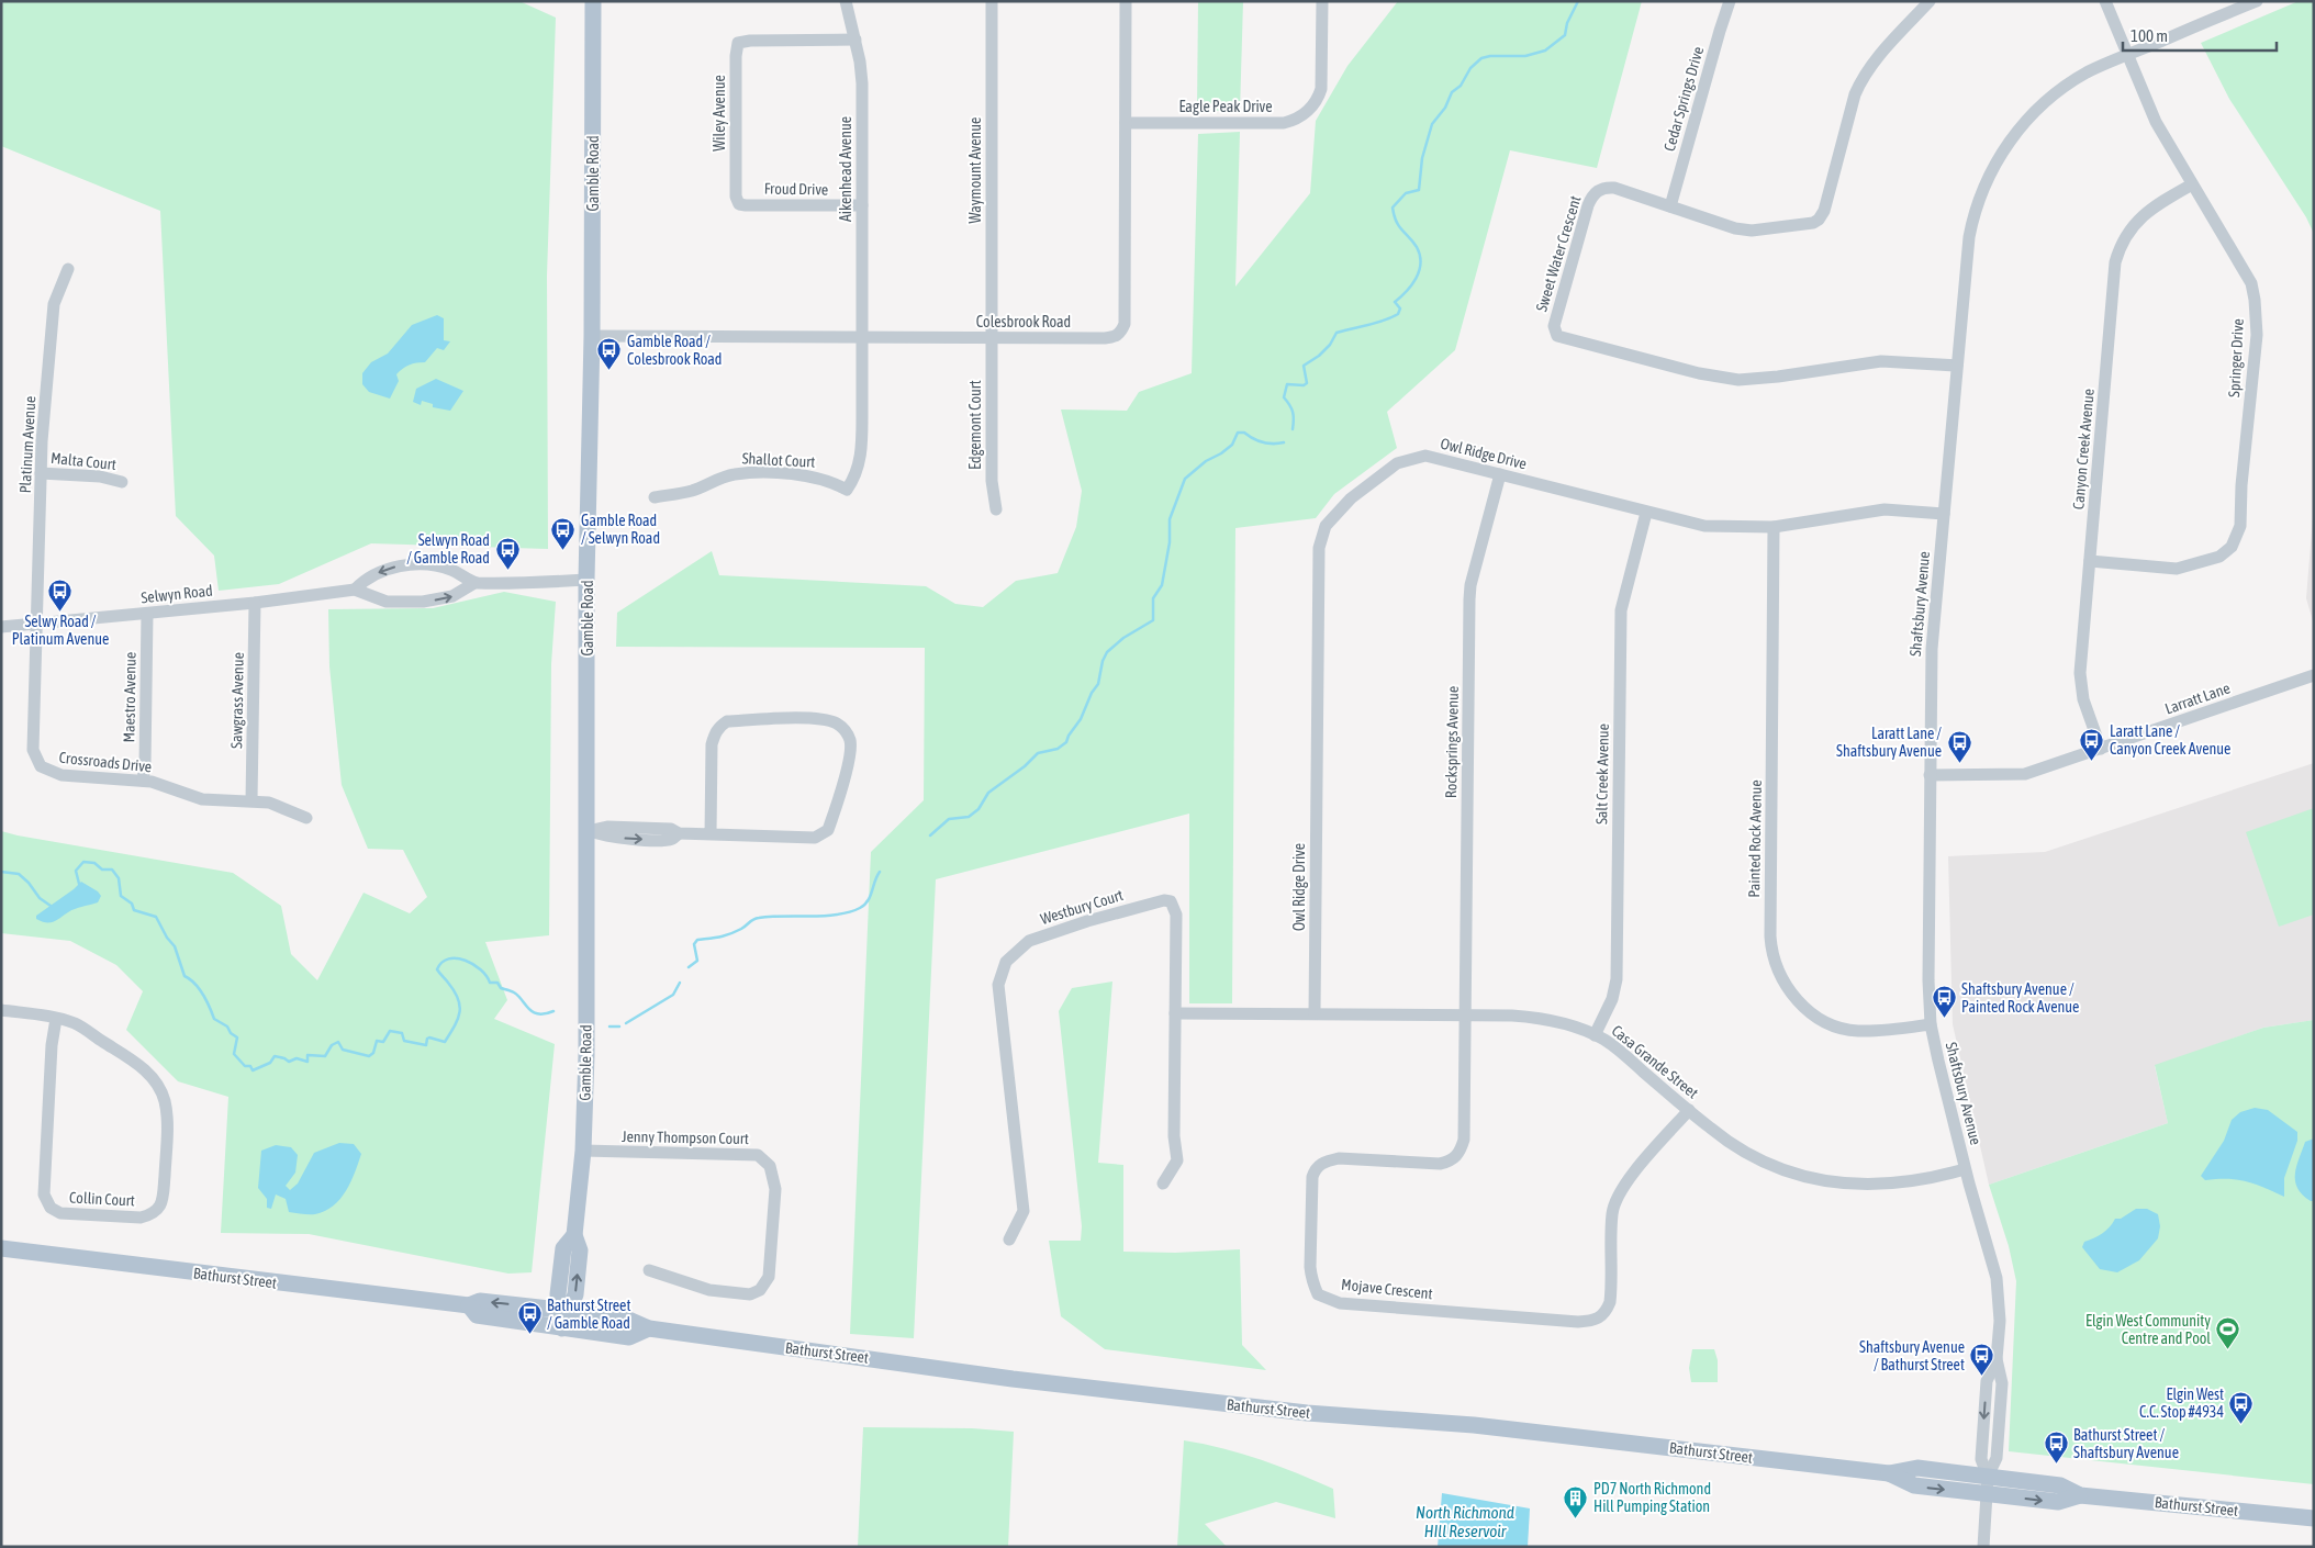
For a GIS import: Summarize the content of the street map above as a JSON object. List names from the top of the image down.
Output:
{
  "streets": {
    "main road": ["Gamble Road", "Bathurst Street"],
    "street": [
      "Cedar Springs Drive",
      "Eagle Peak Drive",
      "Wiley Avenue",
      "Aikenhead Avenue",
      "Waymount Avenue",
      "Froud Drive",
      "Sweet Water Crescent",
      "Colesbrook Road",
      "Springer Drive",
      "Edgemont Court",
      "Platinum Avenue",
      "Canyon Creek Avenue",
      "Owl Ridge Drive",
      "Shallot Court",
      "Malta Court",
      "Selwyn Road",
      "Shaftsbury Avenue",
      "Maestro Avenue",
      "Larratt Lane",
      "Sawgrass Avenue",
      "Rocksprings Avenue",
      "Crossroads Drive",
      "Salt Creek Avenue",
      "Painted Rock Avenue",
      "Westbury Court",
      "Casa Grande Street",
      "Jenny Thompson Court",
      "Collin Court",
      "Mojave Crescent"
    ]
  },
  "crossings": [
    ["Cedar Springs Drive", "Sweet Water Crescent"],
    ["Eagle Peak Drive", "Colesbrook Road"],
    ["Wiley Avenue", "Aikenhead Avenue"],
    ["Wiley Avenue", "Froud Drive"],
    ["Aikenhead Avenue", "Froud Drive"],
    ["Aikenhead Avenue", "Colesbrook Road"],
    ["Aikenhead Avenue", "Shallot Court"],
    ["Waymount Avenue", "Colesbrook Road"],
    ["Waymount Avenue", "Edgemont Court"],
    ["Gamble Road", "Colesbrook Road"],
    ["Gamble Road", "Selwyn Road"],
    ["Gamble Road", "Jenny Thompson Court"],
    ["Gamble Road", "Bathurst Street"],
    ["Sweet Water Crescent", "Shaftsbury Avenue"],
    ["Colesbrook Road", "Edgemont Court"],
    ["Colesbrook Road", "Shallot Court"],
    ["Springer Drive", "Canyon Creek Avenue"],
    ["Springer Drive", "Shaftsbury Avenue"],
    ["Platinum Avenue", "Malta Court"],
    ["Platinum Avenue", "Selwyn Road"],
    ["Platinum Avenue", "Crossroads Drive"],
    ["Canyon Creek Avenue", "Larratt Lane"],
    ["Owl Ridge Drive", "Shaftsbury Avenue"],
    ["Owl Ridge Drive", "Rocksprings Avenue"],
    ["Owl Ridge Drive", "Salt Creek Avenue"],
    ["Owl Ridge Drive", "Painted Rock Avenue"],
    ["Owl Ridge Drive", "Casa Grande Street"],
    ["Selwyn Road", "Maestro Avenue"],
    ["Selwyn Road", "Sawgrass Avenue"],
    ["Selwyn Road", "Crossroads Drive"],
    ["Shaftsbury Avenue", "Larratt Lane"],
    ["Shaftsbury Avenue", "Painted Rock Avenue"],
    ["Shaftsbury Avenue", "Casa Grande Street"],
    ["Shaftsbury Avenue", "Bathurst Street"],
    ["Maestro Avenue", "Crossroads Drive"],
    ["Sawgrass Avenue", "Crossroads Drive"],
    ["Rocksprings Avenue", "Casa Grande Street"],
    ["Rocksprings Avenue", "Mojave Crescent"],
    ["Salt Creek Avenue", "Casa Grande Street"],
    ["Westbury Court", "Casa Grande Street"],
    ["Casa Grande Street", "Mojave Crescent"]
  ],
  "water": ["North Richmond HIll Reservoir"],
  "places": {
    "bus stop": [
      "Gamble Road / Colesbrook Road",
      "Gamble Road / Selwyn Road",
      "Selwyn Road / Gamble Road",
      "Selwy Road / Platinum Avenue",
      "Laratt Lane / Canyon Creek Avenue",
      "Laratt Lane / Shaftsbury Avenue",
      "Shaftsbury Avenue / Painted Rock Avenue",
      "Bathurst Street / Gamble Road",
      "Shaftsbury Avenue / Bathurst Street",
      "Elgin West C.C. Stop #4934",
      "Bathurst Street / Shaftsbury Avenue"
    ],
    "sports": ["Elgin West Community Centre and Pool"],
    "building": ["PD7 North Richmond Hill Pumping Station"]
  },
  "scale_bar": "100 m"
}
